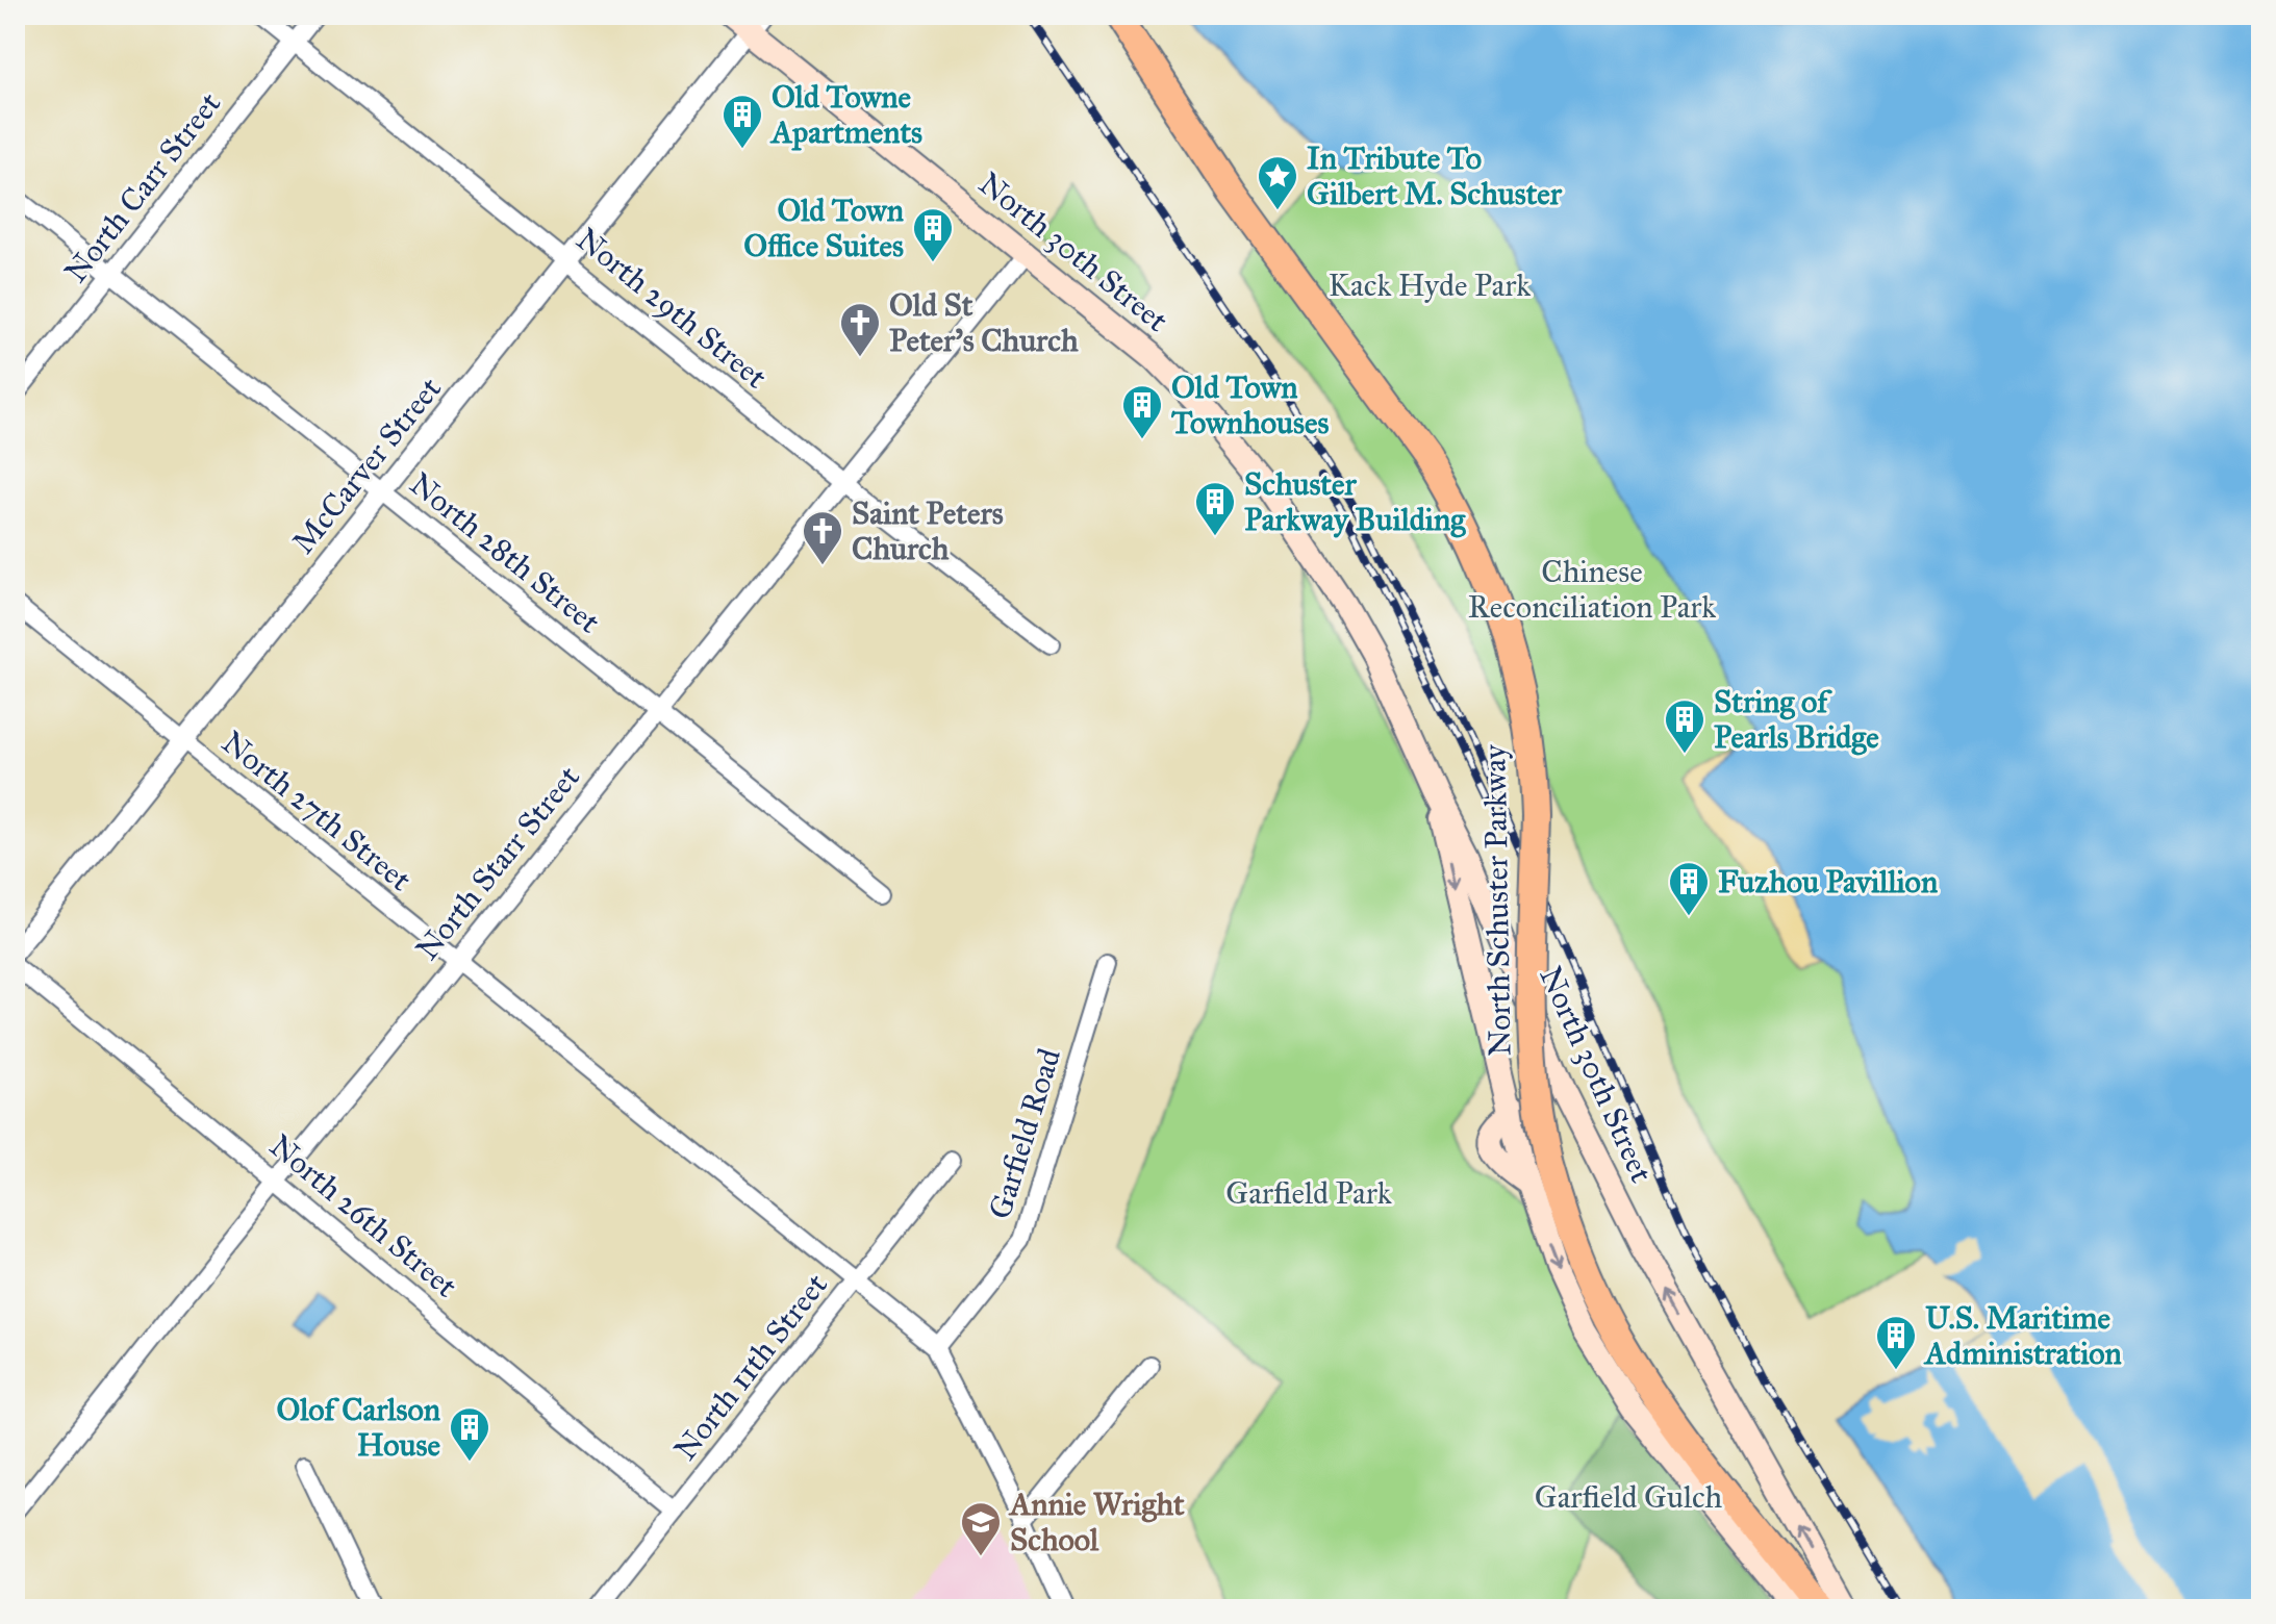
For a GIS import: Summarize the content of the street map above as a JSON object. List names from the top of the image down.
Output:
{
  "streets": {
    "highway": ["North Schuster Parkway"],
    "main road": ["North 30th Street"],
    "street": [
      "North Carr Street",
      "North 29th Street",
      "McCarver Street",
      "North 28th Street",
      "North 27th Street",
      "North Starr Street",
      "Garfield Road",
      "North 26th Street",
      "North 11th Street"
    ]
  },
  "crossings": [
    ["North Carr Street", "North 29th Street"],
    ["North Carr Street", "North 28th Street"],
    ["North 30th Street", "McCarver Street"],
    ["North 30th Street", "North Starr Street"],
    ["North 29th Street", "McCarver Street"],
    ["North 29th Street", "North Starr Street"],
    ["McCarver Street", "North 28th Street"],
    ["McCarver Street", "North 27th Street"],
    ["North 28th Street", "North Starr Street"],
    ["North 27th Street", "North Starr Street"],
    ["North 27th Street", "Garfield Road"],
    ["North 27th Street", "North 11th Street"],
    ["North Starr Street", "North 26th Street"],
    ["North 26th Street", "North 11th Street"]
  ],
  "parks": [
    "Kack Hyde Park",
    "Chinese Reconciliation Park",
    "Garfield Park",
    "Garfield Gulch"
  ],
  "places": {
    "building": [
      "Old Towne Apartments",
      "Old Town Office Suites",
      "Old Town Townhouses",
      "Schuster Parkway Building",
      "String of Pearls Bridge",
      "Fuzhou Pavillion",
      "U.S. Maritime Administration",
      "Olof Carlson House"
    ],
    "place": ["In Tribute To Gilbert M. Schuster"],
    "church": ["Old St Peter's Church", "Saint Peters Church"],
    "school or university": ["Annie Wright School"]
  }
}
